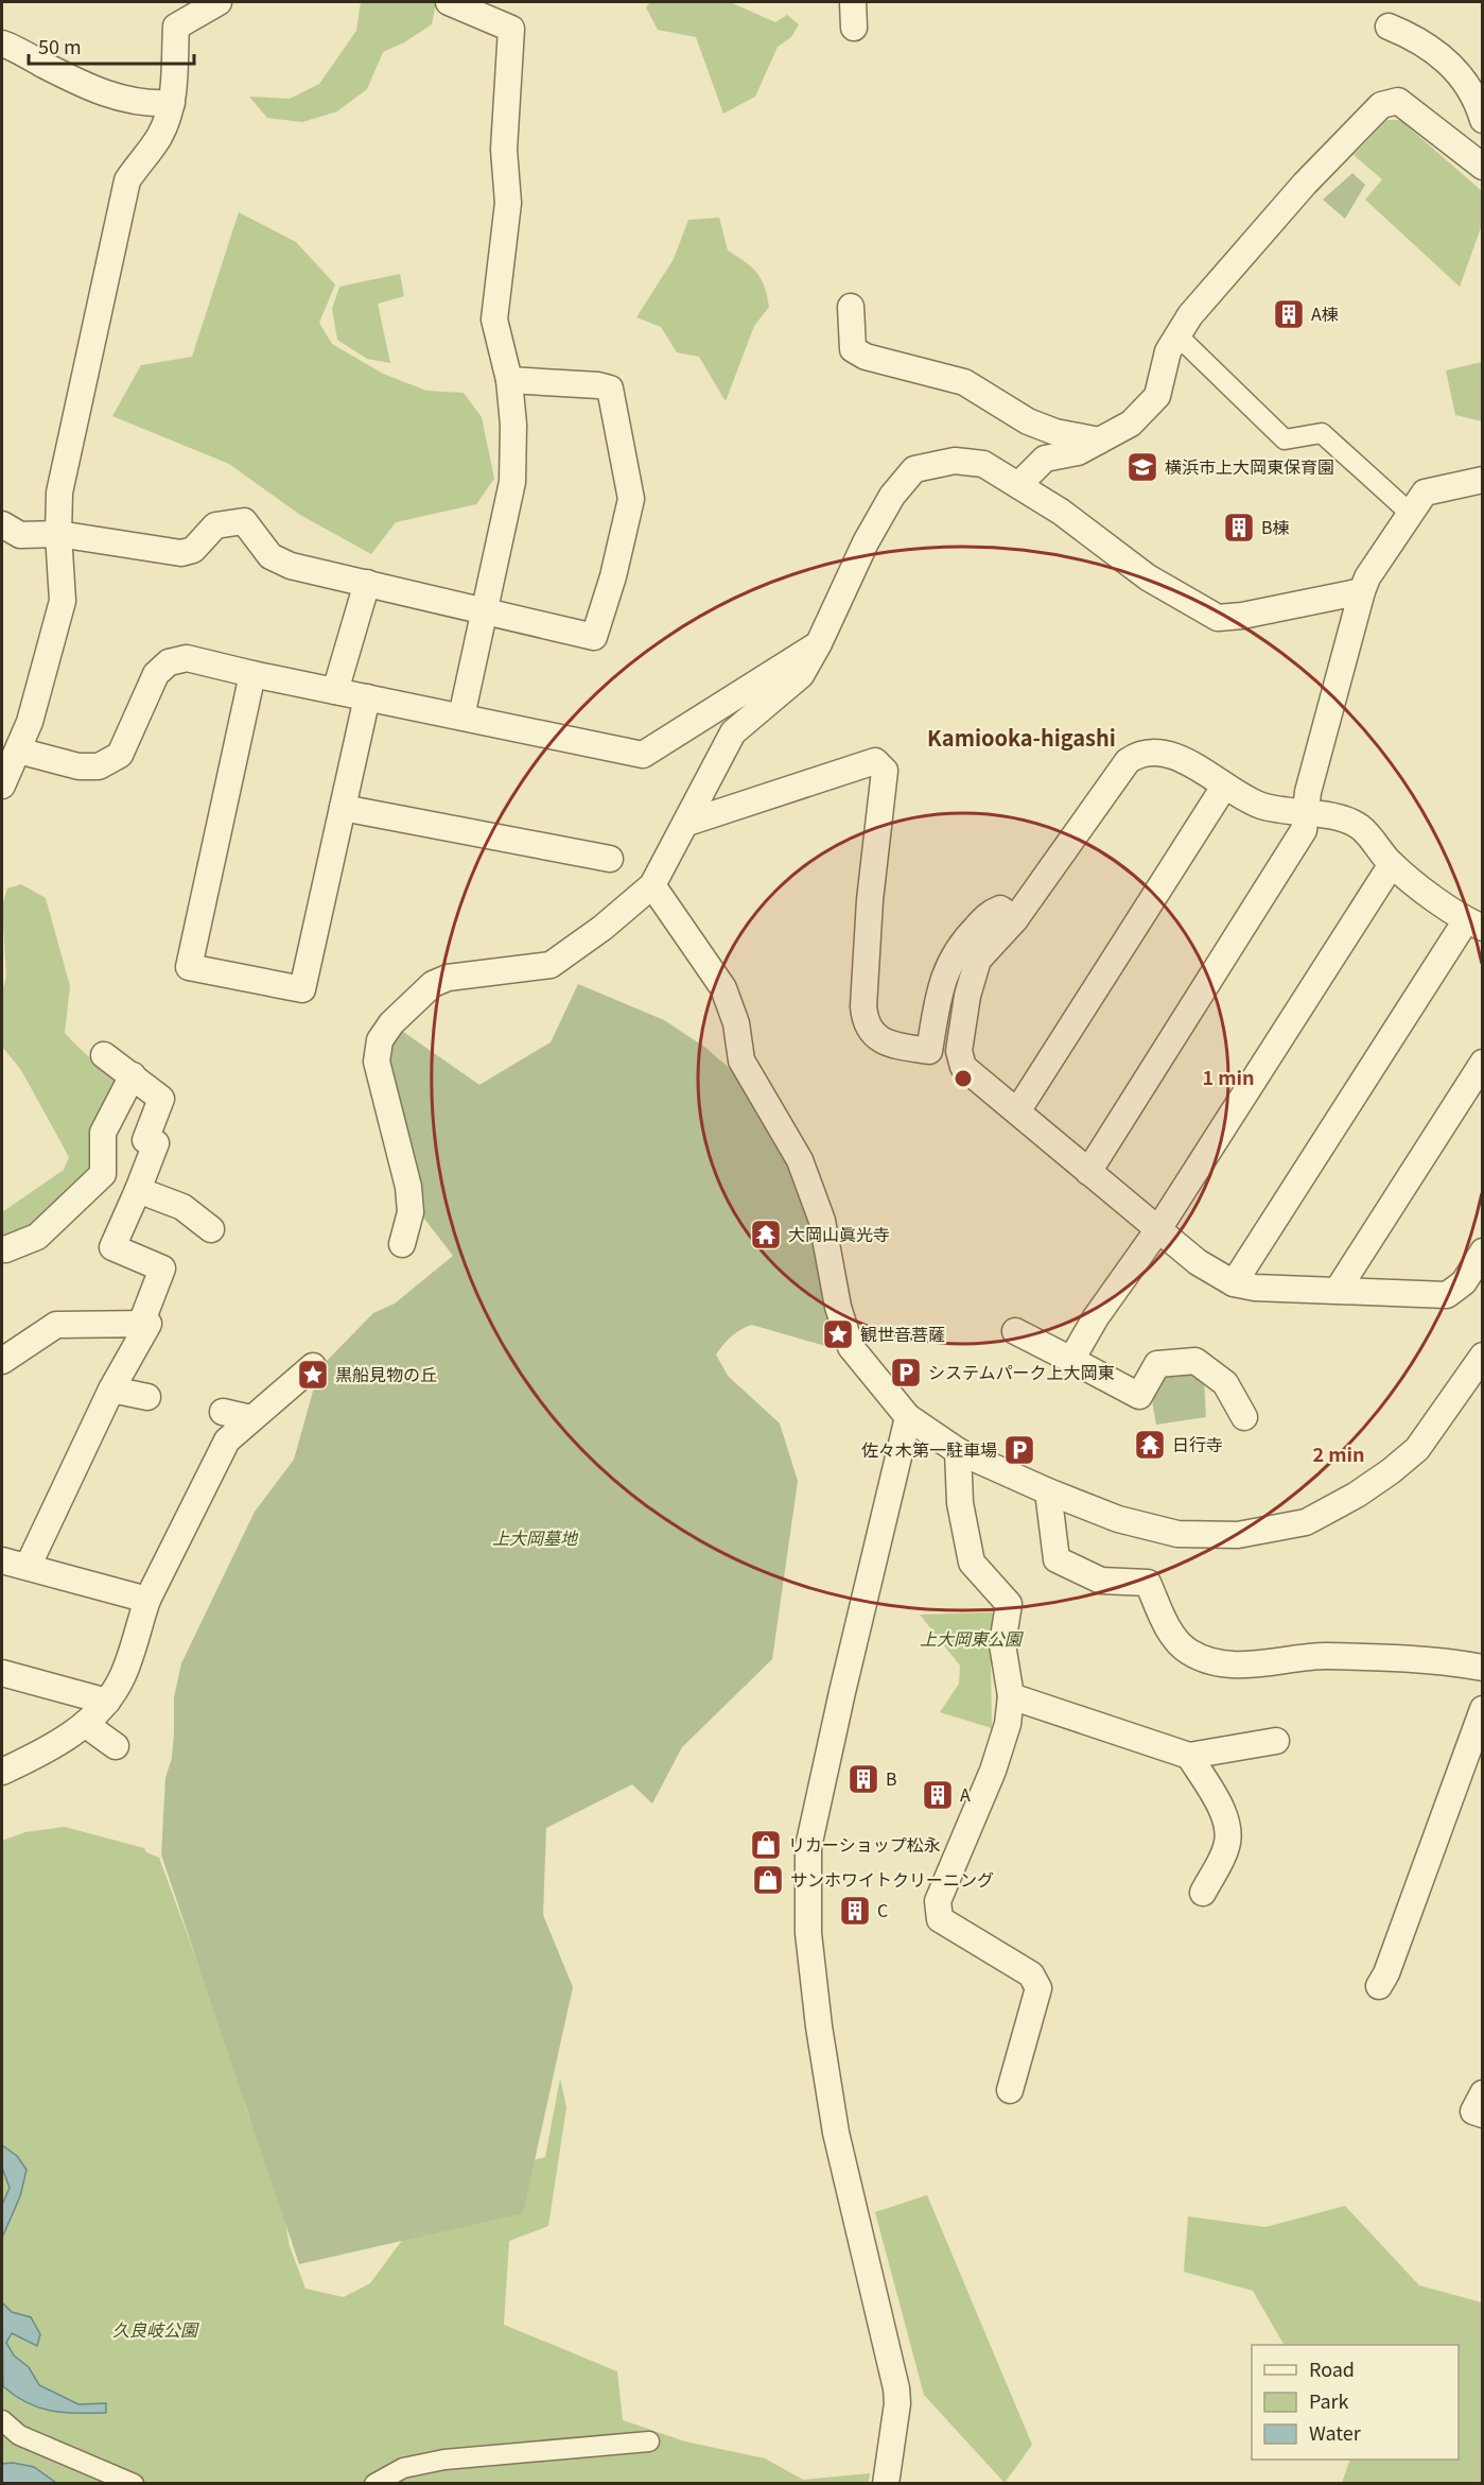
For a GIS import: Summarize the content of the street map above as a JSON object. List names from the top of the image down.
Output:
{
  "districts": ["Kamiooka-higashi"],
  "parks": ["上大岡墓地", "上大岡東公園", "久良岐公園"],
  "places": {
    "building": [
      "A棟",
      "B棟",
      "B",
      "A",
      "C"
    ],
    "school or university": ["横浜市上大岡東保育園"],
    "temple": ["大岡山眞光寺", "日行寺"],
    "place": ["観世音菩薩", "黒船見物の丘"],
    "parking": ["システムパーク上大岡東", "佐々木第一駐車場"],
    "shop": ["リカーショップ松永", "サンホワイトクリーニング"]
  },
  "legend": ["Road", "Park", "Water"],
  "scale_bar": "50 m",
  "rings": ["1 min", "2 min"]
}
